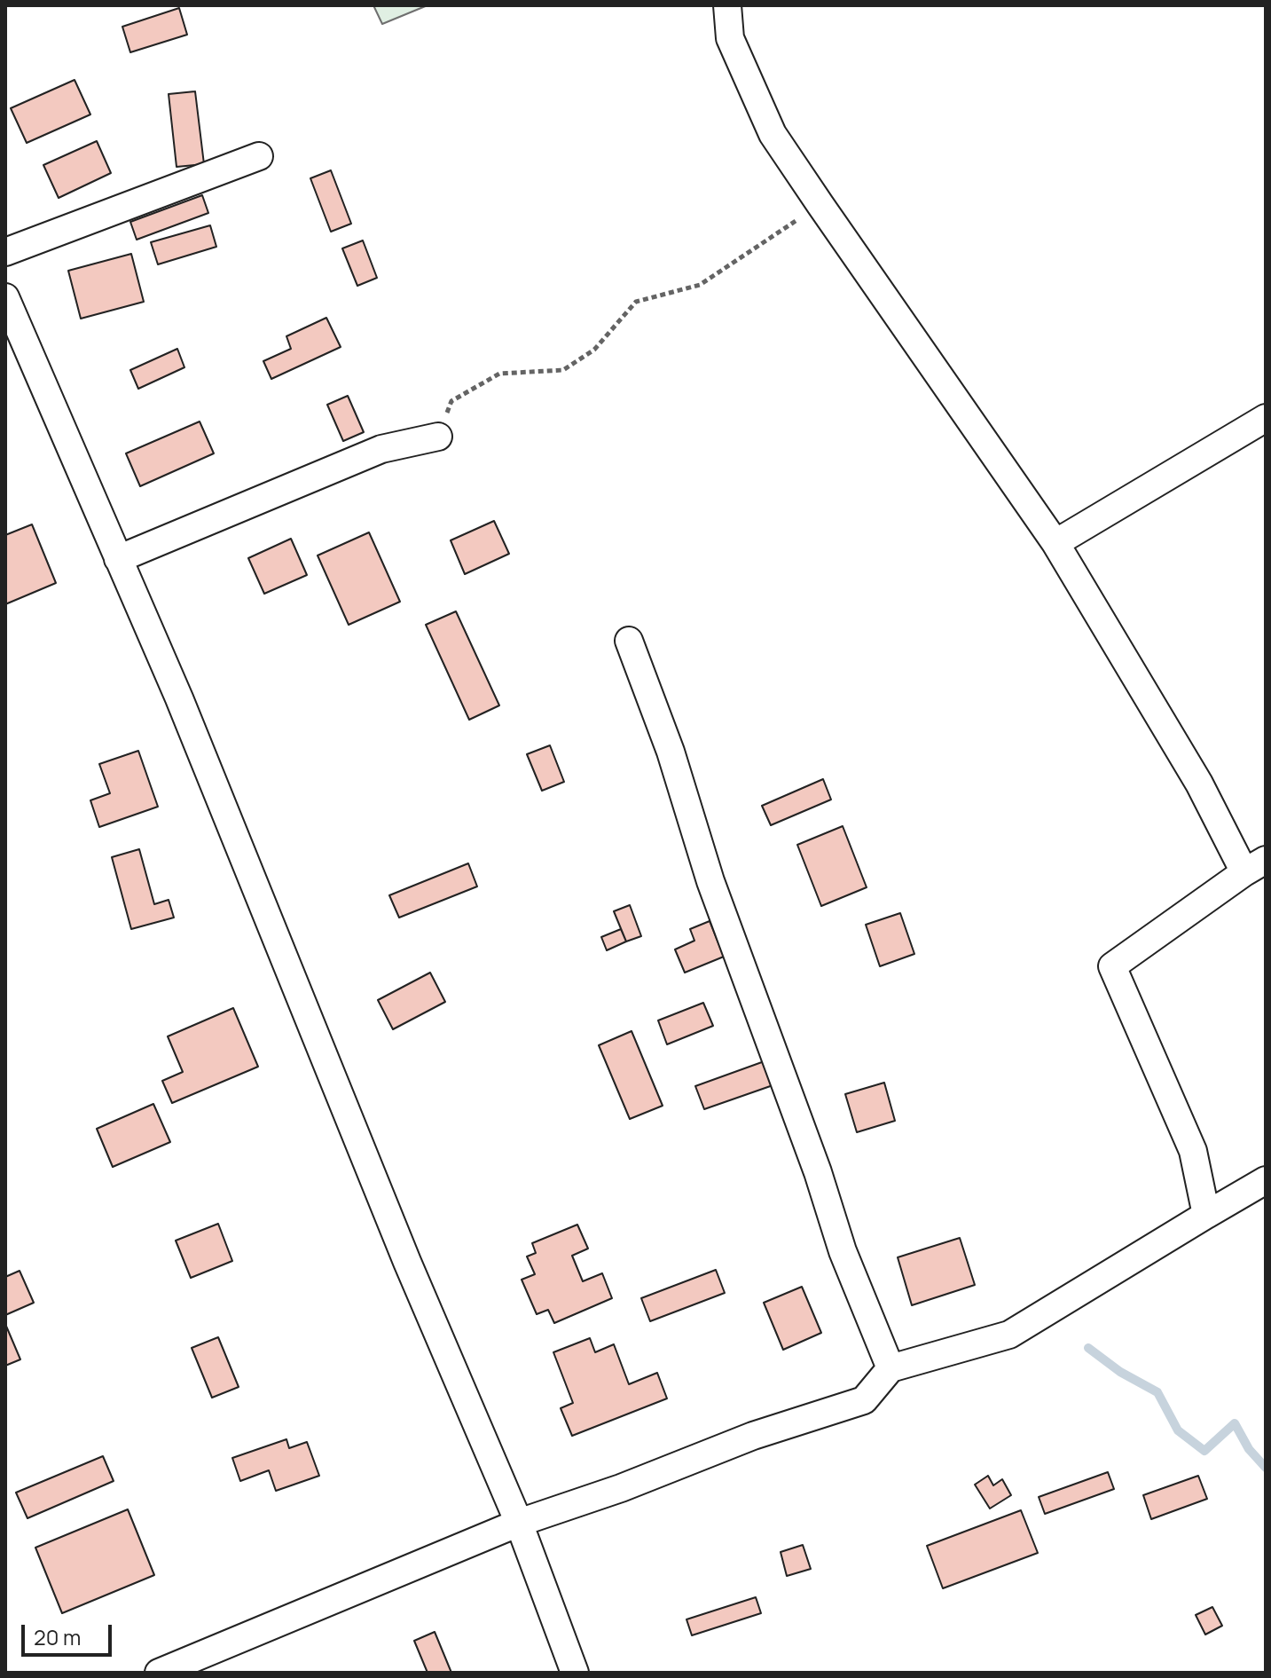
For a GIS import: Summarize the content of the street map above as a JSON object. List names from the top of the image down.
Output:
{
  "scale_bar": "20 m"
}
